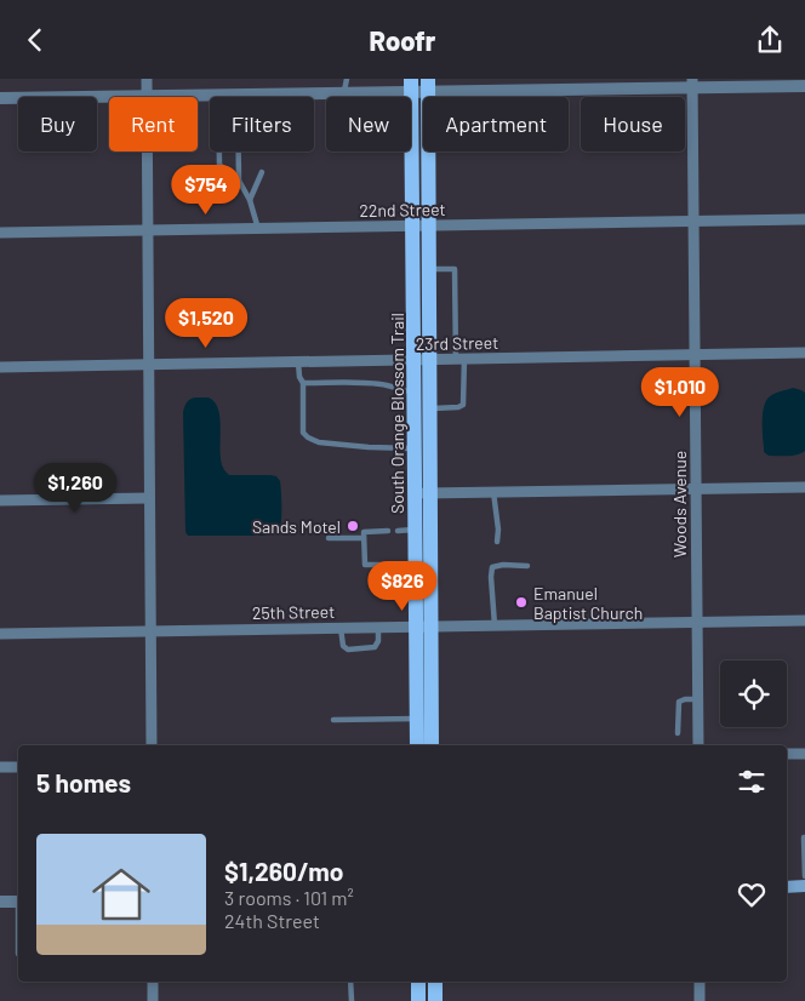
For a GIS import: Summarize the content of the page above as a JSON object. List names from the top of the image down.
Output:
{
  "streets": {
    "main road": ["South Orange Blossom Trail"],
    "street": [
      "22nd Street",
      "23rd Street",
      "Woods Avenue",
      "25th Street"
    ]
  },
  "crossings": [
    ["22nd Street", "South Orange Blossom Trail"],
    ["22nd Street", "Woods Avenue"],
    ["23rd Street", "South Orange Blossom Trail"],
    ["23rd Street", "Woods Avenue"],
    ["South Orange Blossom Trail", "25th Street"],
    ["Woods Avenue", "25th Street"]
  ],
  "places": ["Sands Motel", "Emanuel Baptist Church"],
  "page": {
    "header": "Roofr",
    "chip": [
      "Buy",
      "Rent",
      "Filters",
      "New",
      "Apartment",
      "House"
    ],
    "price": [
      "$754",
      "$1,520",
      "$1,010",
      "$1,260",
      "$826"
    ],
    "heading": "5 homes",
    "list": [
      {
        "name": "$1,260/mo",
        "note": "3 rooms · 101 m² · 24th Street"
      }
    ]
  }
}
